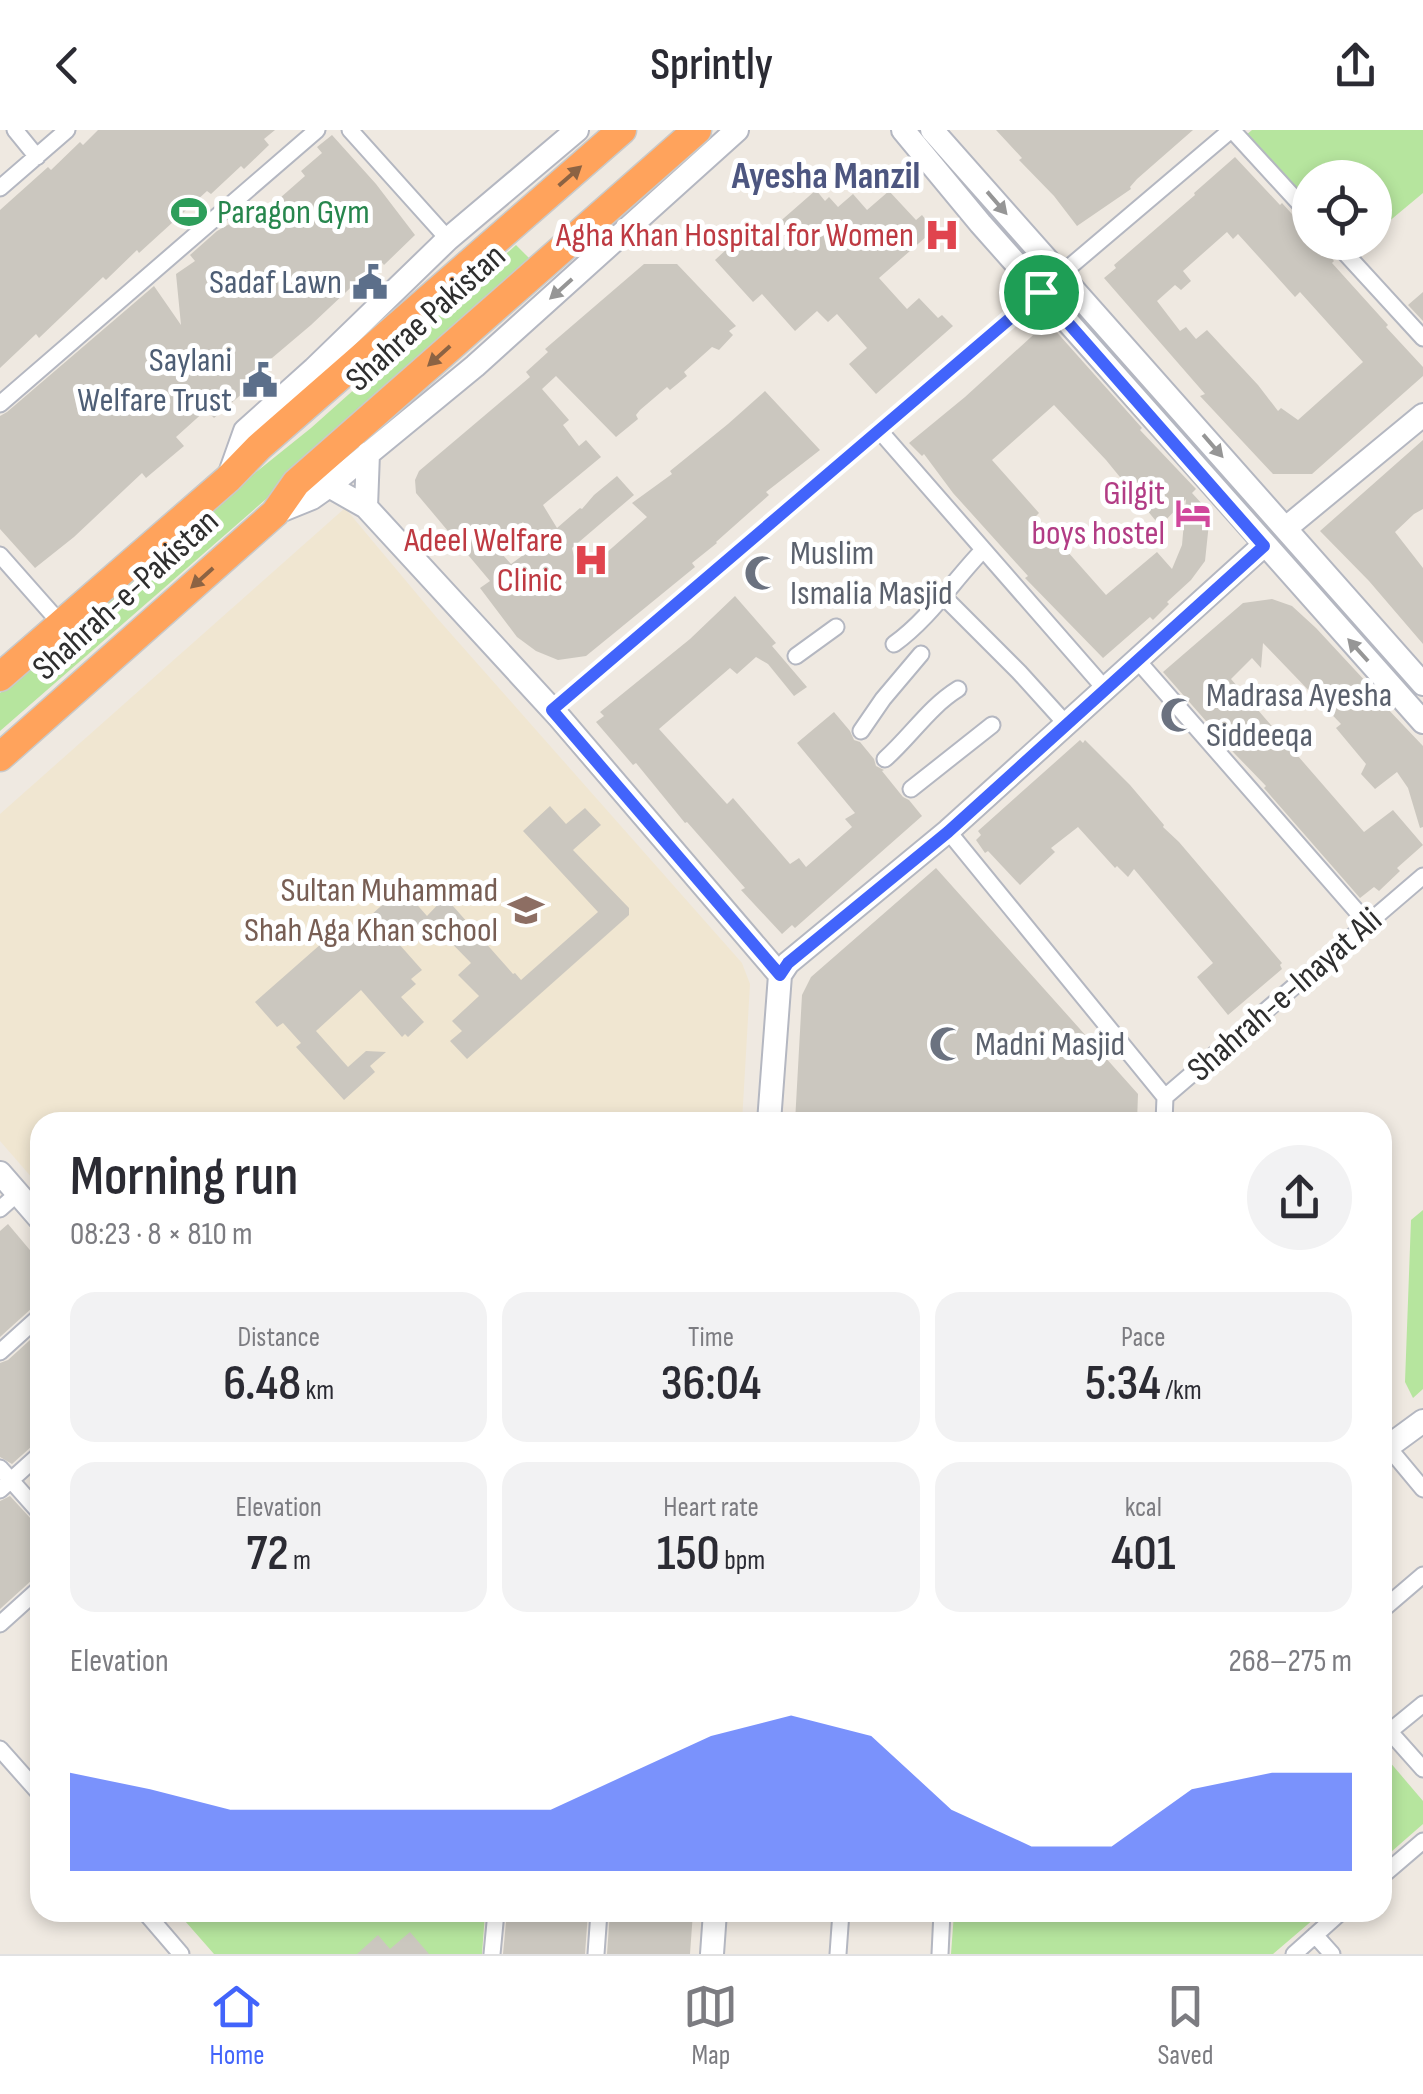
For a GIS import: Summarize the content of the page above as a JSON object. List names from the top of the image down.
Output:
{
  "streets": {
    "highway": ["Shahrae Pakistan", "Shahrah-e-Pakistan"],
    "street": ["Shahrah-e-Inayat Ali"]
  },
  "crossings": [
    ["Shahrae Pakistan", "Shahrah-e-Pakistan"]
  ],
  "districts": ["Ayesha Manzil"],
  "places": {
    "sports": ["Paragon Gym"],
    "hospital": ["Agha Khan Hospital for Women", "Adeel Welfare Clinic"],
    "public building": ["Sadaf Lawn", "Saylani Welfare Trust"],
    "hotel": ["Gilgit boys hostel"],
    "mosque": ["Muslim Ismalia Masjid", "Madrasa Ayesha Siddeeqa", "Madni Masjid"],
    "school or university": ["Sultan Muhammad Shah Aga Khan school"]
  },
  "page": {
    "header": "Sprintly",
    "heading": ["Morning run", "08:23 · 8 × 810 m"],
    "stats": [
      ["Distance", "6.48 km"],
      ["Time", "36:04"],
      ["Pace", "5:34 /km"],
      ["Elevation", "72 m"],
      ["Heart rate", "150 bpm"],
      ["kcal", "401"]
    ],
    "chart": ["Elevation", "268–275 m"],
    "tabs": ["Home", "Map", "Saved"]
  }
}
